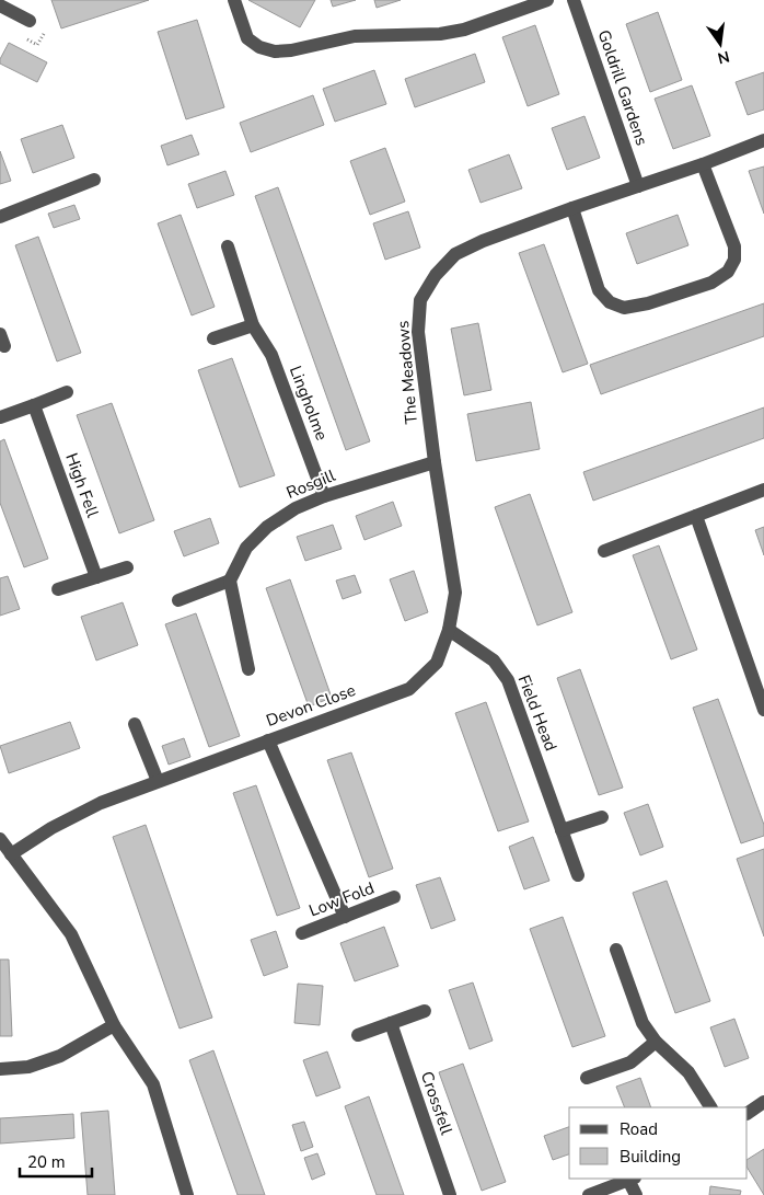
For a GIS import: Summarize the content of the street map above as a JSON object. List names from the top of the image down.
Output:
{
  "streets": {
    "street": [
      "Goldrill Gardens",
      "The Meadows",
      "Lingholme",
      "Rosgill",
      "High Fell",
      "Devon Close",
      "Field Head",
      "Low Fold",
      "Crossfell"
    ]
  },
  "crossings": [
    ["Goldrill Gardens", "The Meadows"],
    ["The Meadows", "Rosgill"],
    ["The Meadows", "Devon Close"],
    ["The Meadows", "Field Head"],
    ["Lingholme", "Rosgill"],
    ["Devon Close", "Field Head"]
  ],
  "legend": ["Road", "Building"],
  "scale_bar": "20 m",
  "north": "bottom"
}
